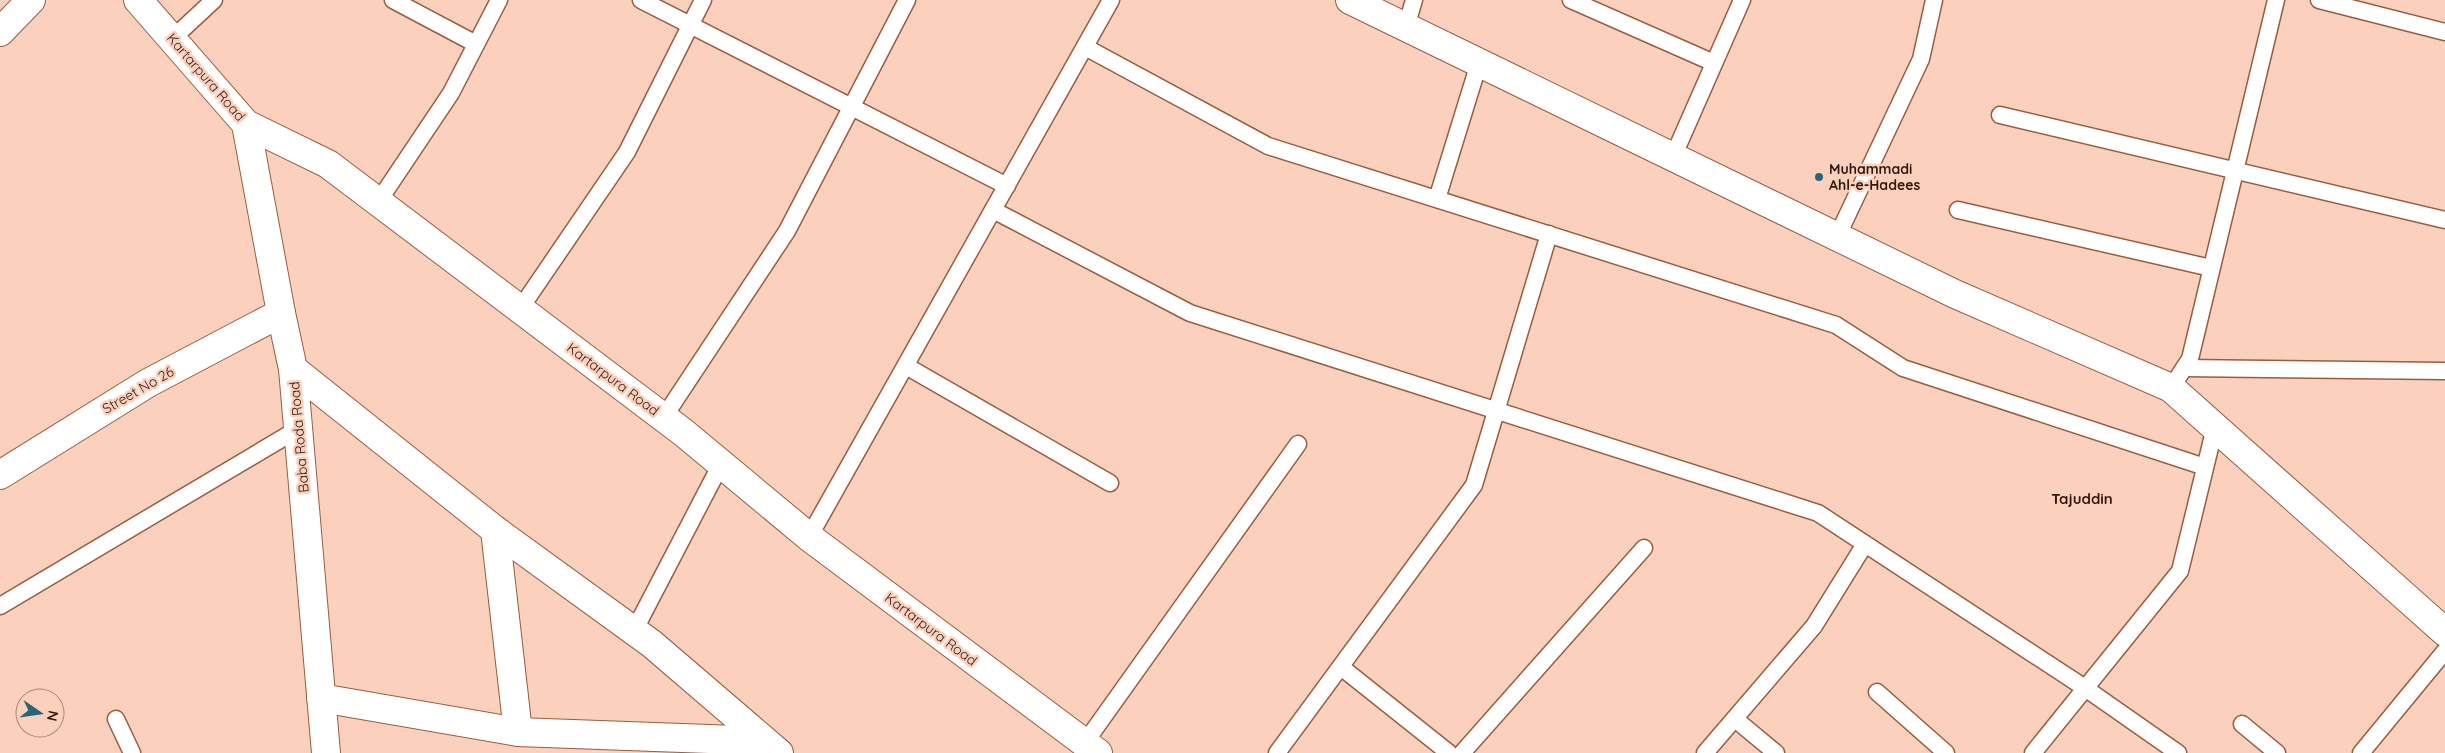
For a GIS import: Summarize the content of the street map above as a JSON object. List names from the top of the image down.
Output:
{
  "streets": {
    "street": ["Kartarpura Road", "Street No 26", "Baba Roda Road"]
  },
  "crossings": [
    ["Kartarpura Road", "Baba Roda Road"],
    ["Street No 26", "Baba Roda Road"]
  ],
  "districts": ["Tajuddin"],
  "places": ["Muhammadi Ahl-e-Hadees"],
  "north": "right"
}
